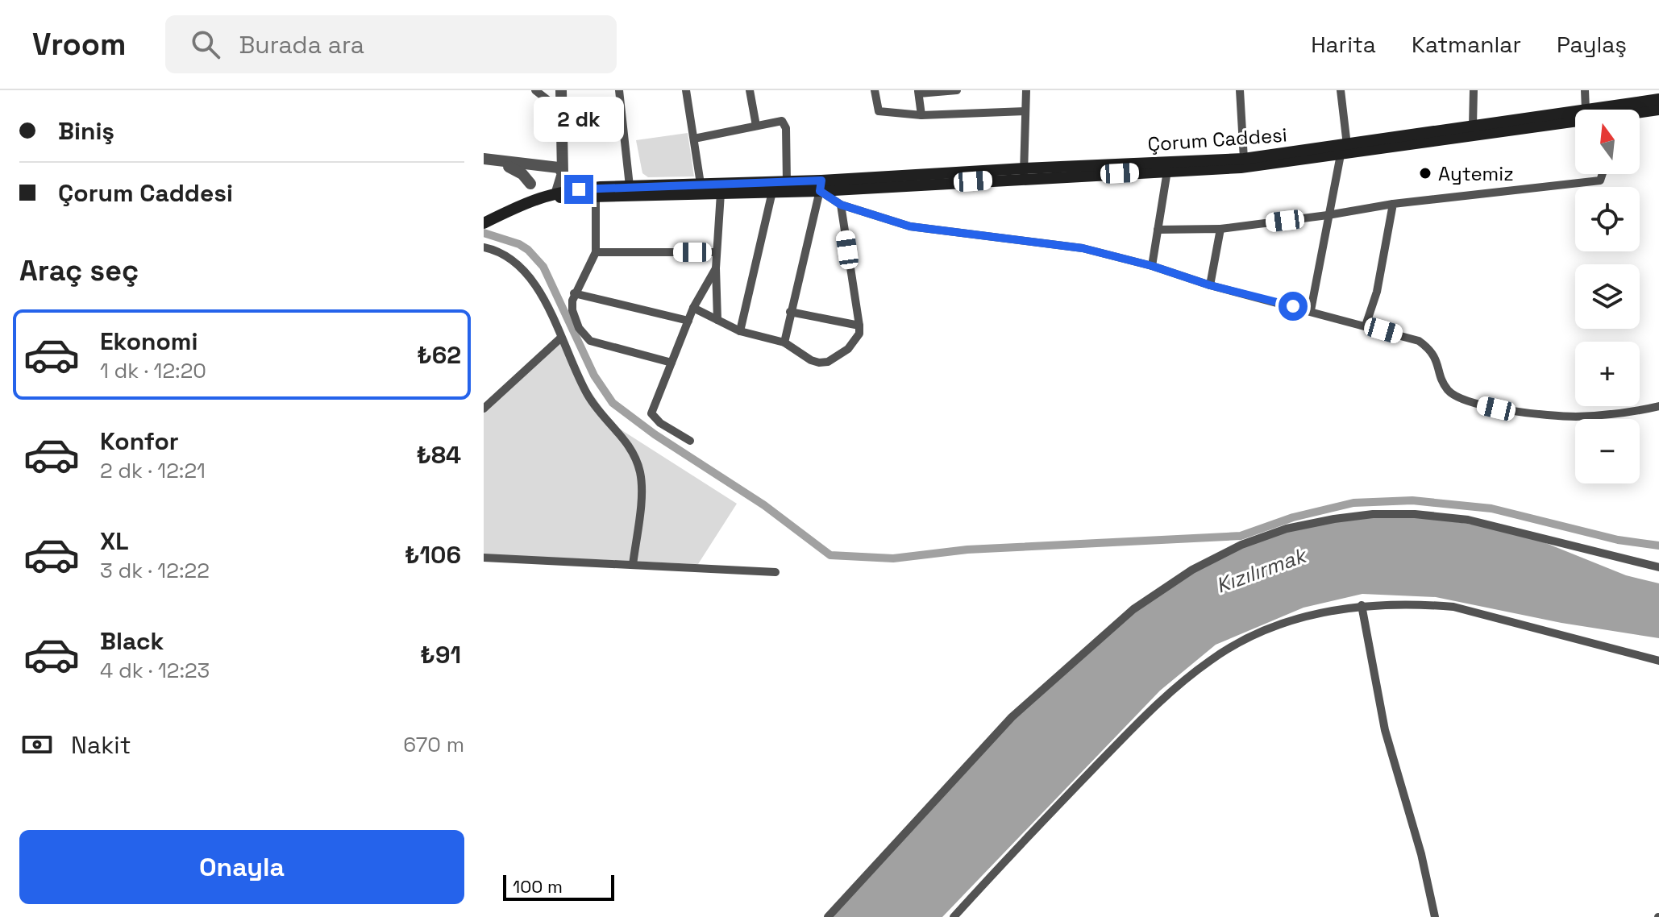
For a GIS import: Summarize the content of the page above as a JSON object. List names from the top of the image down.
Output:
{
  "streets": {
    "main road": ["Çorum Caddesi"]
  },
  "water": ["Kızılırmak"],
  "places": ["Aytemiz"],
  "scale_bar": "100 m",
  "north": "top",
  "page": {
    "header": "Vroom",
    "search": "Burada ara",
    "nav": ["Harita", "Katmanlar", "Paylaş"],
    "banner": ["Biniş", "Çorum Caddesi"],
    "bubble": "2 dk",
    "map_buttons": ["+", "−"],
    "heading": "Araç seç",
    "list": [
      {
        "name": "Ekonomi",
        "note": "1 dk · 12:20",
        "value": "₺62"
      },
      {
        "name": "Konfor",
        "note": "2 dk · 12:21",
        "value": "₺84"
      },
      {
        "name": "XL",
        "note": "3 dk · 12:22",
        "value": "₺106"
      },
      {
        "name": "Black",
        "note": "4 dk · 12:23",
        "value": "₺91"
      }
    ],
    "pay": ["Nakit", "670 m"],
    "buttons": "Onayla",
    "scale": "100 m"
  }
}
